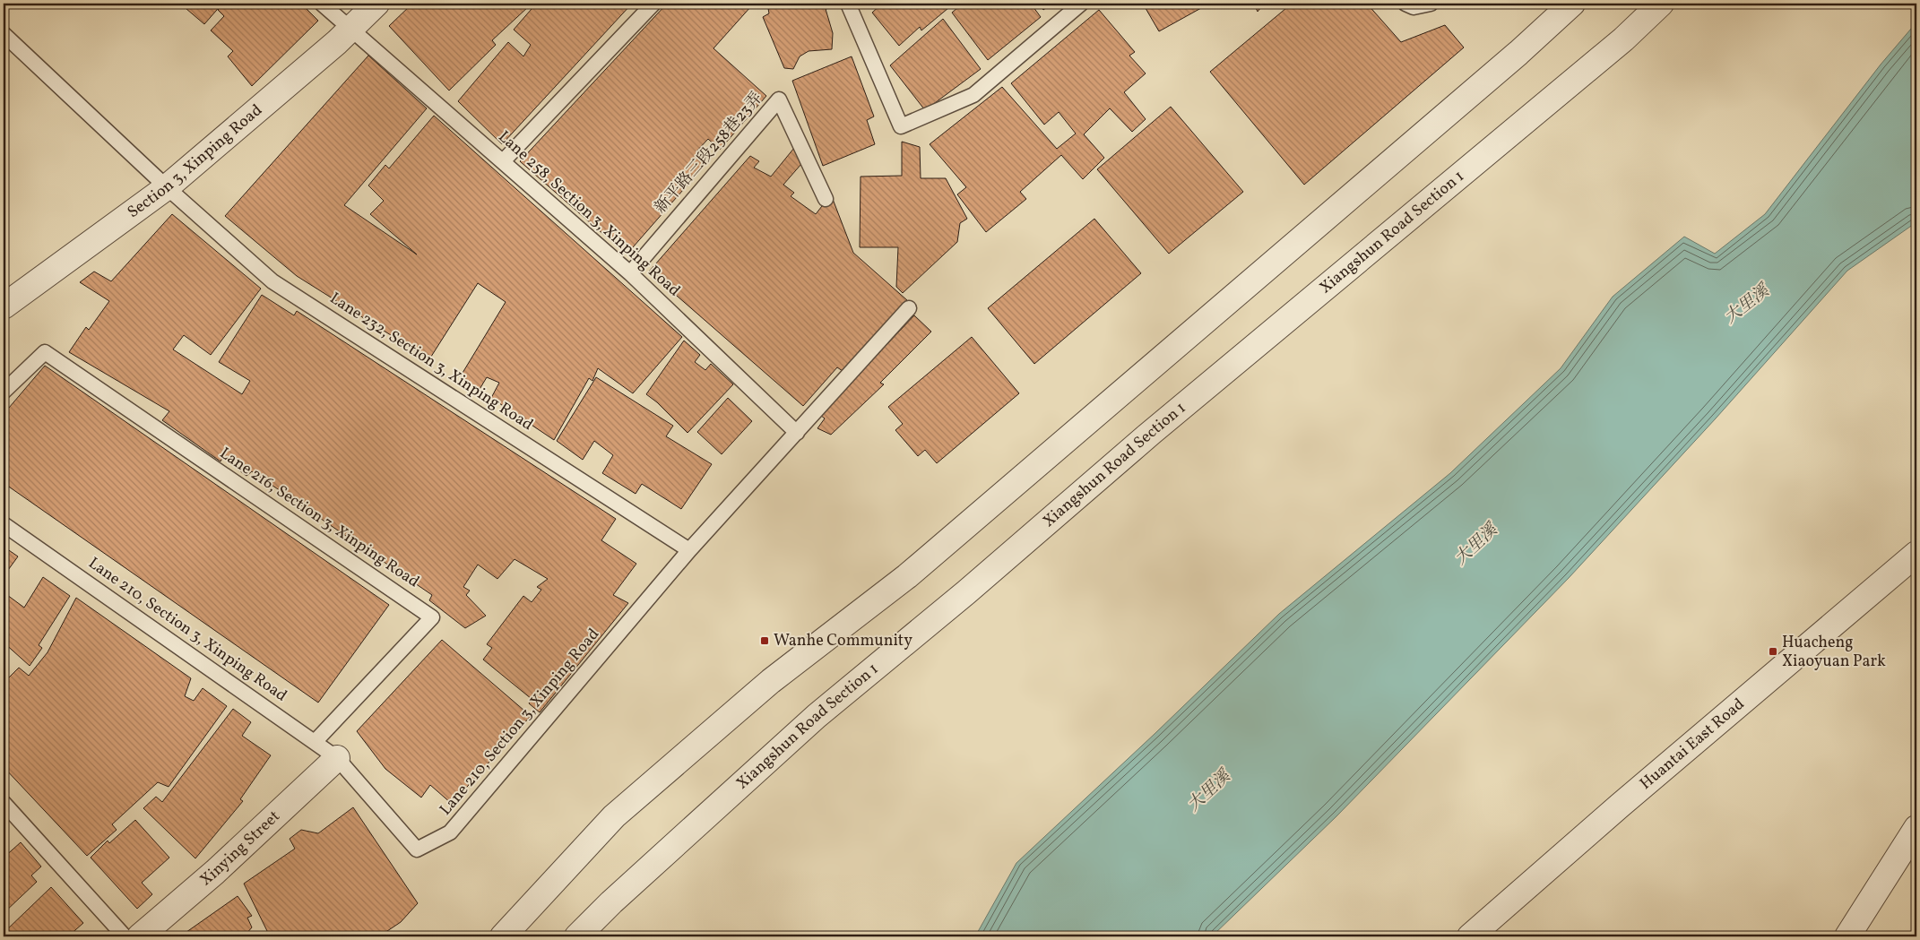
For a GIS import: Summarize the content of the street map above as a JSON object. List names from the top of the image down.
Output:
{
  "streets": {
    "street": [
      "Section 3, Xinping Road",
      "Xiangshun Road Section 1",
      "Huantai East Road",
      "Xinying Street"
    ],
    "lane": [
      "新平路三段258巷23弄",
      "Lane 258, Section 3, Xinping Road",
      "Lane 232, Section 3, Xinping Road",
      "Lane 216, Section 3, Xinping Road",
      "Lane 210, Section 3, Xinping Road"
    ]
  },
  "crossings": [
    ["新平路三段258巷23弄", "Lane 258, Section 3, Xinping Road"],
    ["Section 3, Xinping Road", "Lane 258, Section 3, Xinping Road"],
    ["Section 3, Xinping Road", "Lane 232, Section 3, Xinping Road"],
    ["Lane 258, Section 3, Xinping Road", "Lane 210, Section 3, Xinping Road"],
    ["Lane 232, Section 3, Xinping Road", "Lane 210, Section 3, Xinping Road"],
    ["Lane 216, Section 3, Xinping Road", "Lane 210, Section 3, Xinping Road"],
    ["Lane 210, Section 3, Xinping Road", "Xinying Street"]
  ],
  "water": ["大里溪"],
  "places": {
    "transit": ["Wanhe Community", "Huacheng Xiaoyuan Park"]
  }
}
